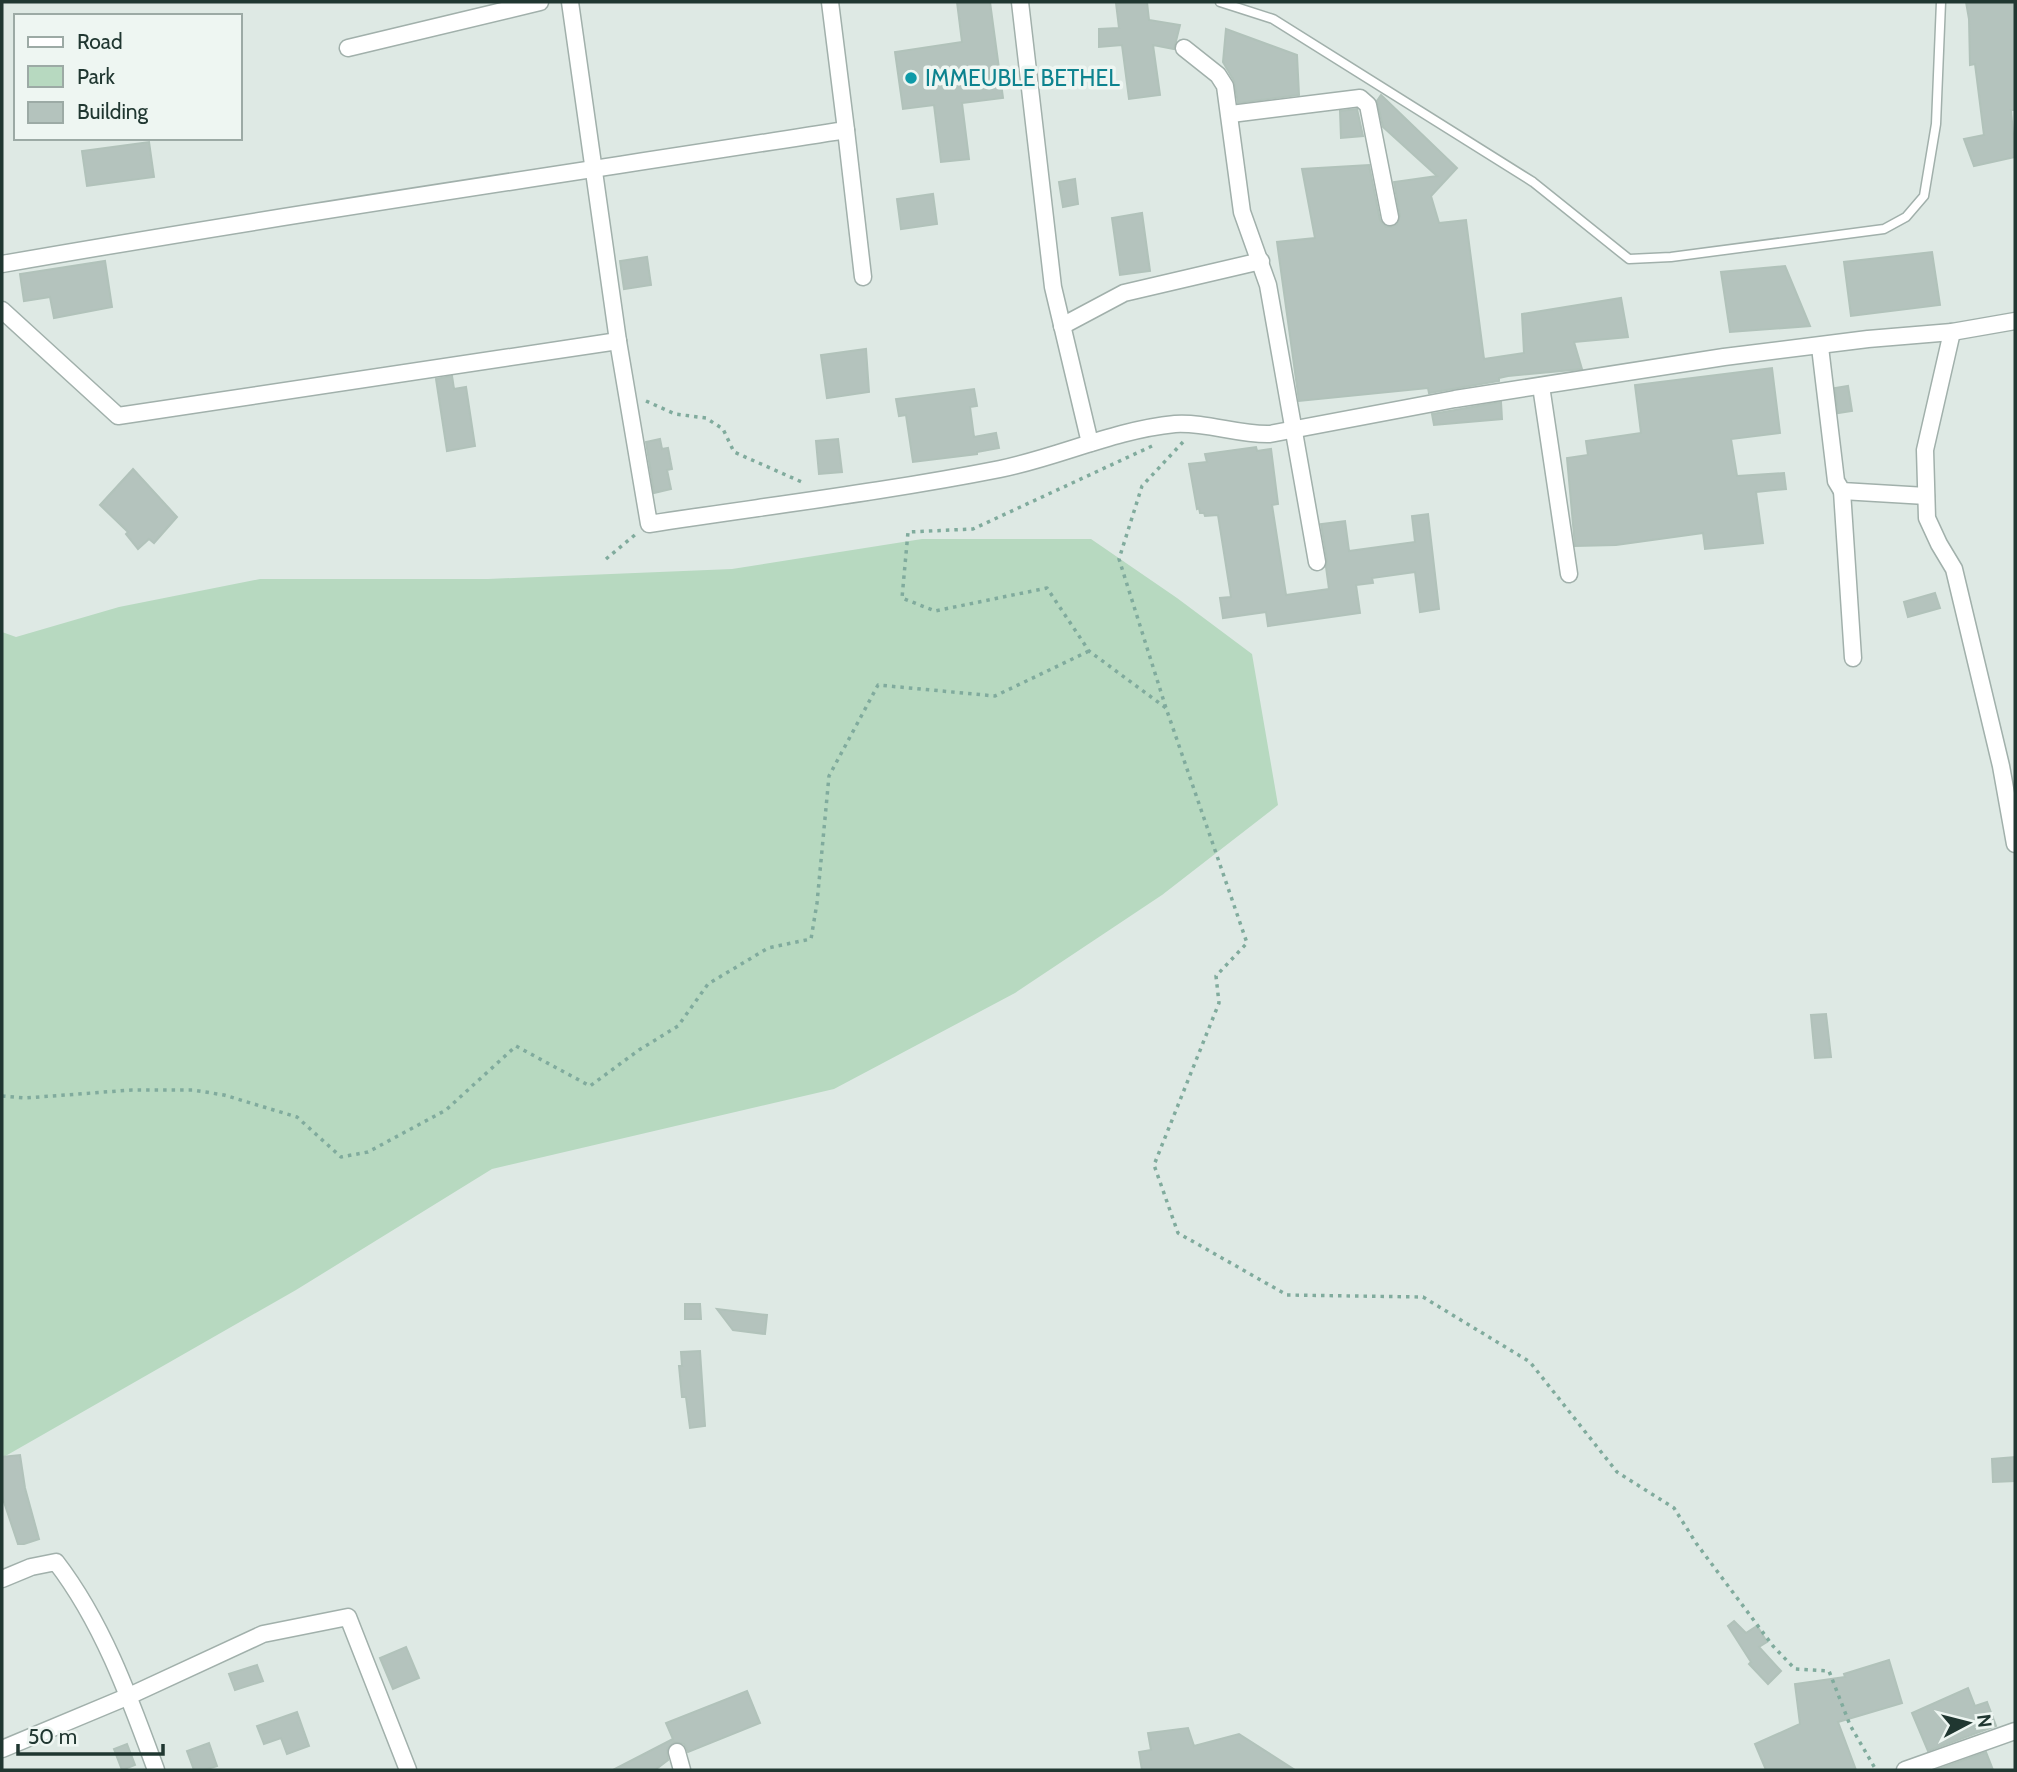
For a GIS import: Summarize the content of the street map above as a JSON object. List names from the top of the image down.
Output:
{
  "places": ["IMMEUBLE BETHEL"],
  "legend": ["Road", "Park", "Building"],
  "scale_bar": "50 m",
  "north": "right"
}
